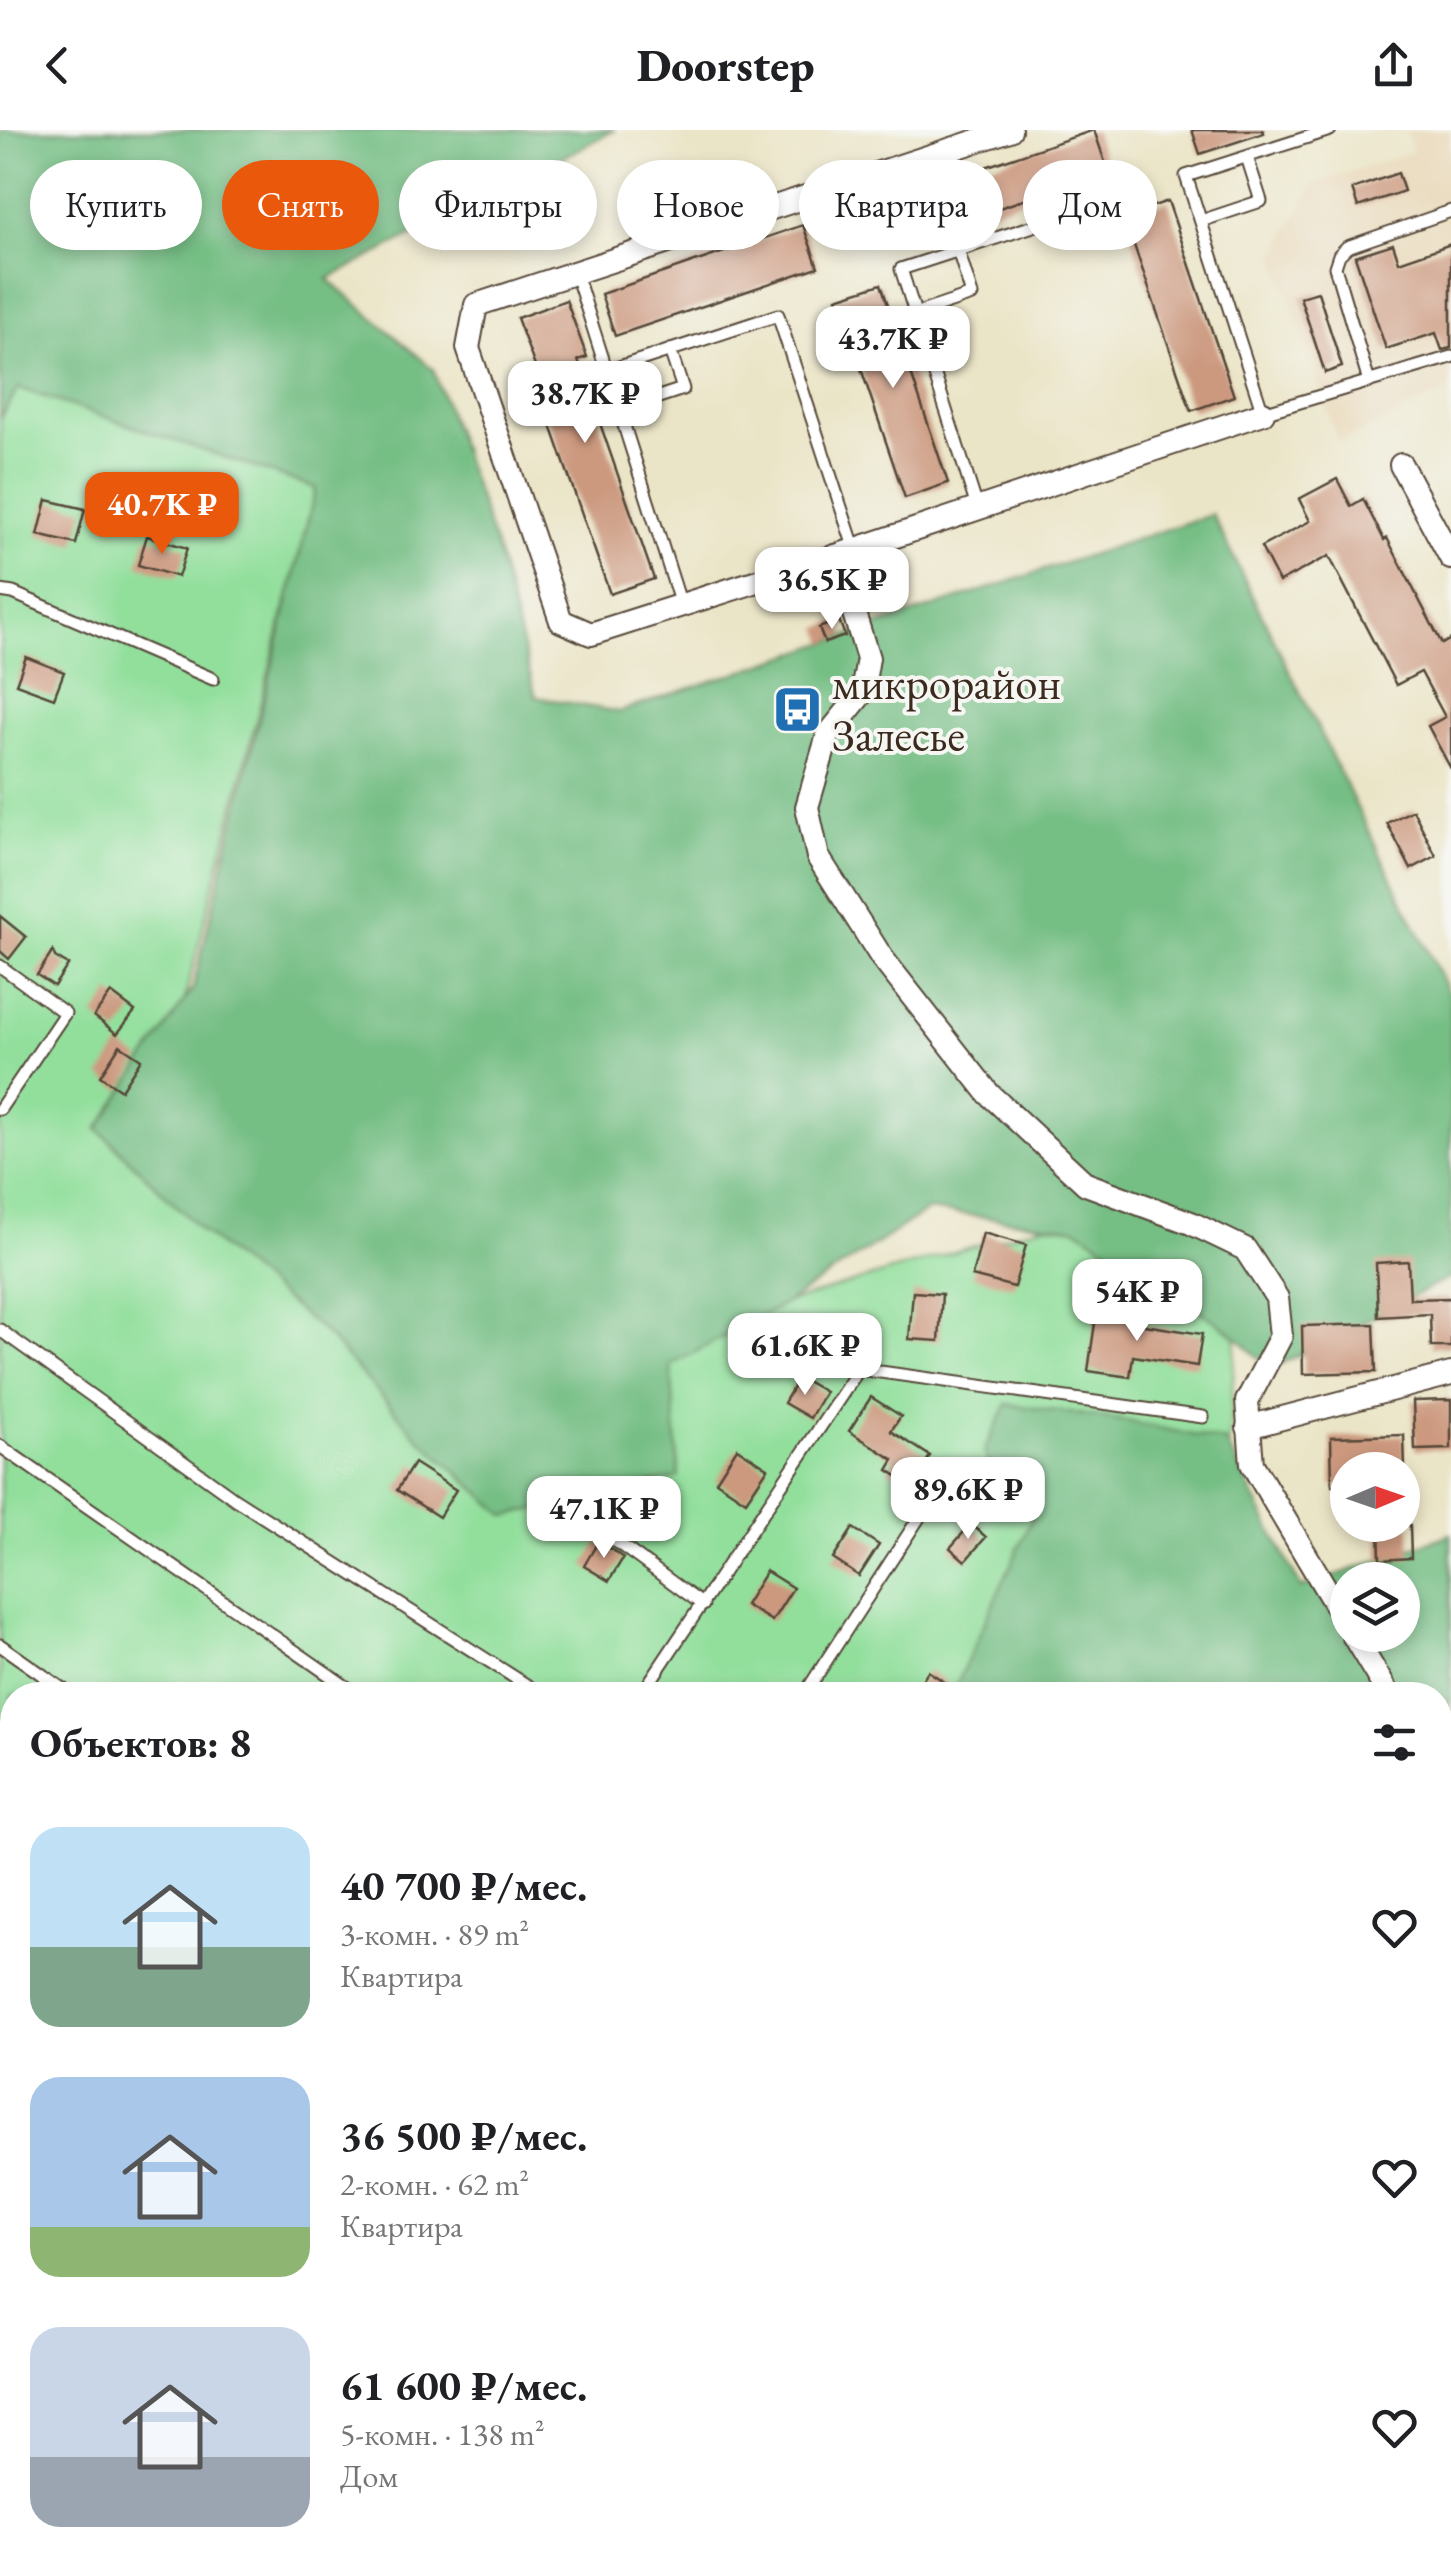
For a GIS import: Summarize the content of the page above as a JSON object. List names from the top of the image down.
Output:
{
  "places": {
    "bus stop": ["микрорайон Залесье"]
  },
  "north": "right",
  "page": {
    "header": "Doorstep",
    "chip": [
      "Купить",
      "Снять",
      "Фильтры",
      "Новое",
      "Квартира",
      "Дом"
    ],
    "price": [
      "43.7K ₽",
      "38.7K ₽",
      "40.7K ₽",
      "36.5K ₽",
      "54K ₽",
      "61.6K ₽",
      "89.6K ₽",
      "47.1K ₽"
    ],
    "heading": "Объектов: 8",
    "list": [
      {
        "name": "40 700 ₽/мес.",
        "note": "3-комн. · 89 m² · Квартира"
      },
      {
        "name": "36 500 ₽/мес.",
        "note": "2-комн. · 62 m² · Квартира"
      },
      {
        "name": "61 600 ₽/мес.",
        "note": "5-комн. · 138 m² · Дом"
      }
    ]
  }
}
